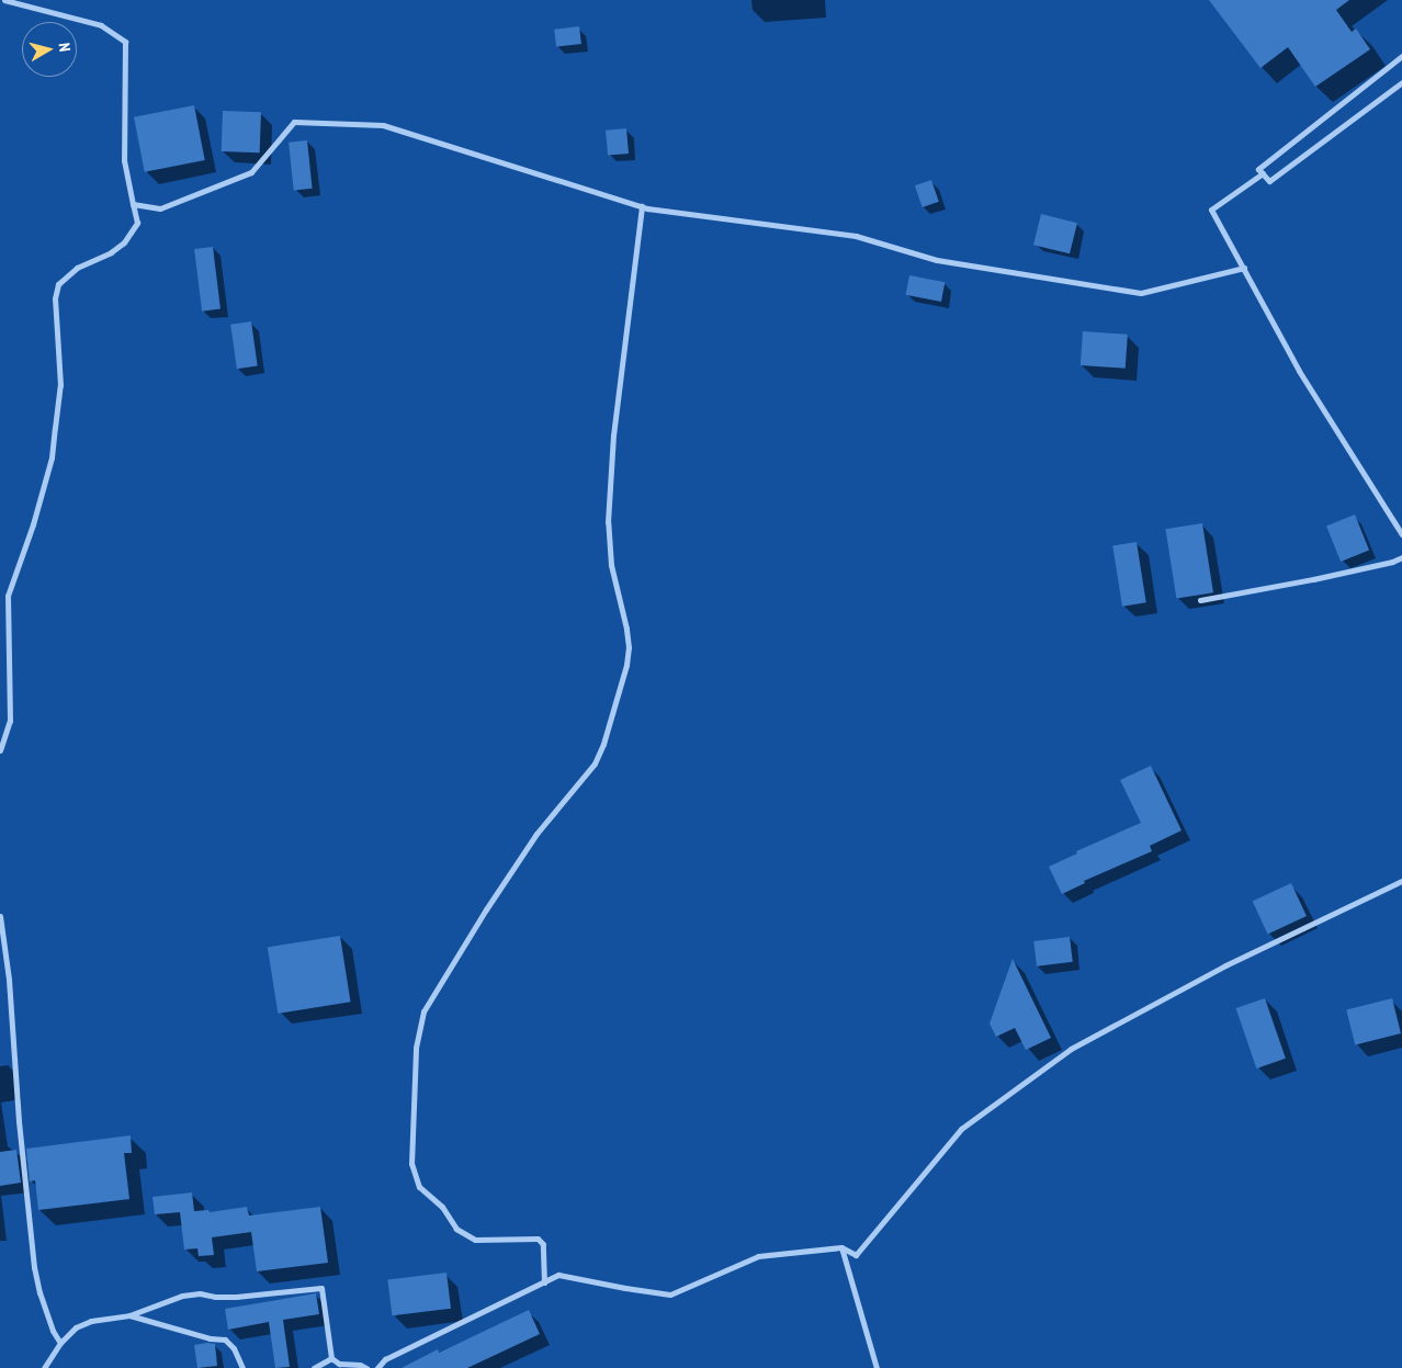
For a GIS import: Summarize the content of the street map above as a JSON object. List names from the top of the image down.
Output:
{
  "north": "right"
}
